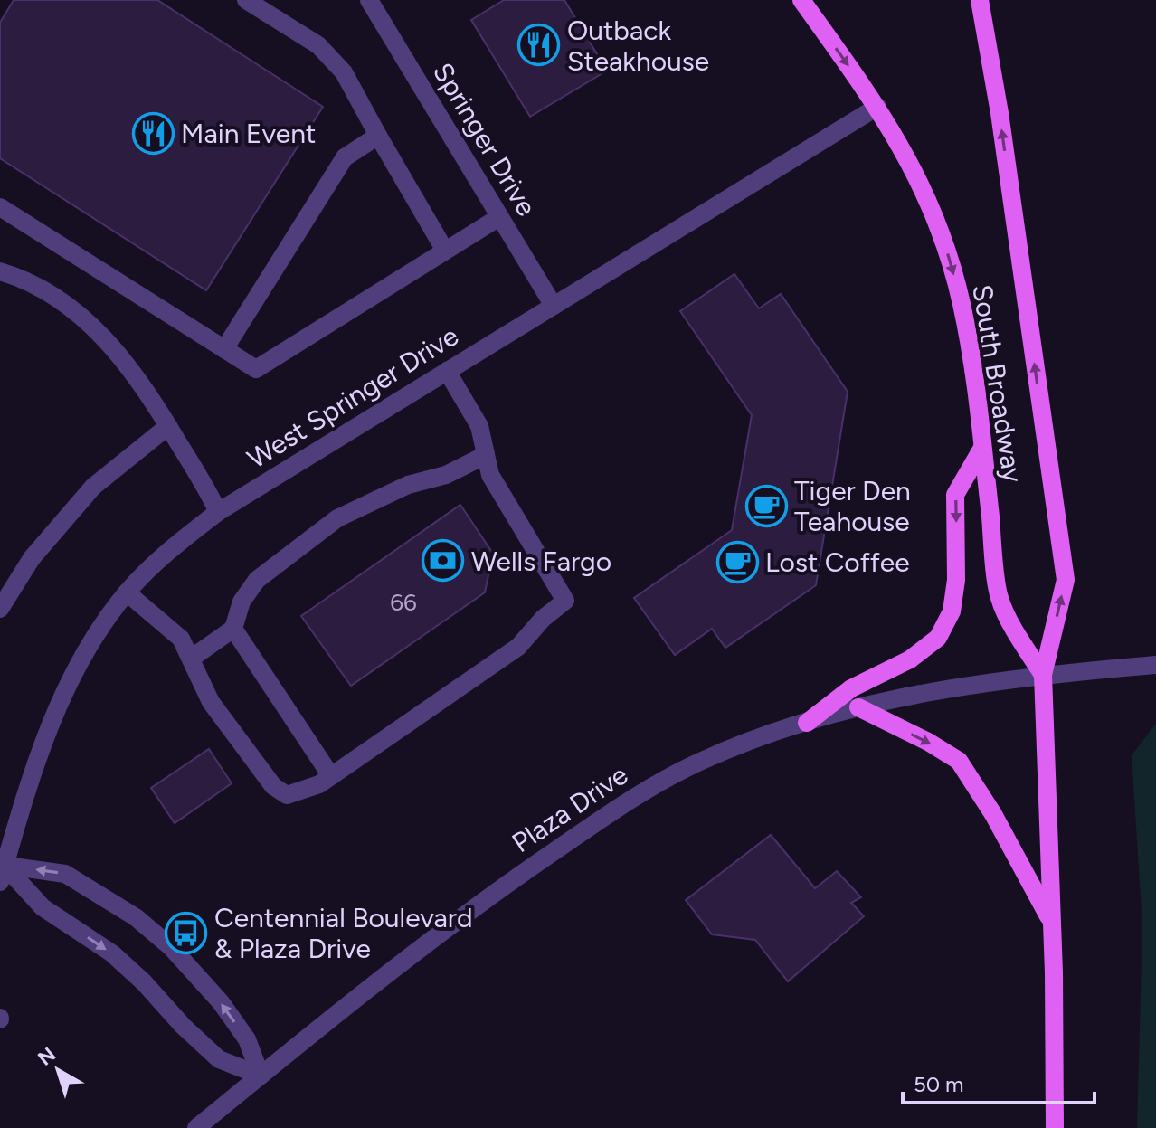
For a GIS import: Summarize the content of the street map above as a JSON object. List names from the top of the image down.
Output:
{
  "streets": {
    "main road": ["South Broadway"],
    "street": ["Springer Drive", "West Springer Drive", "Plaza Drive"]
  },
  "crossings": [
    ["Springer Drive", "West Springer Drive"],
    ["South Broadway", "West Springer Drive"],
    ["South Broadway", "Plaza Drive"]
  ],
  "places": {
    "restaurant": ["Outback Steakhouse", "Main Event"],
    "cafe": ["Tiger Den Teahouse", "Lost Coffee"],
    "bank": ["Wells Fargo"],
    "bus stop": ["Centennial Boulevard & Plaza Drive"]
  },
  "house_numbers": ["66"],
  "scale_bar": "50 m",
  "north": "top left"
}
